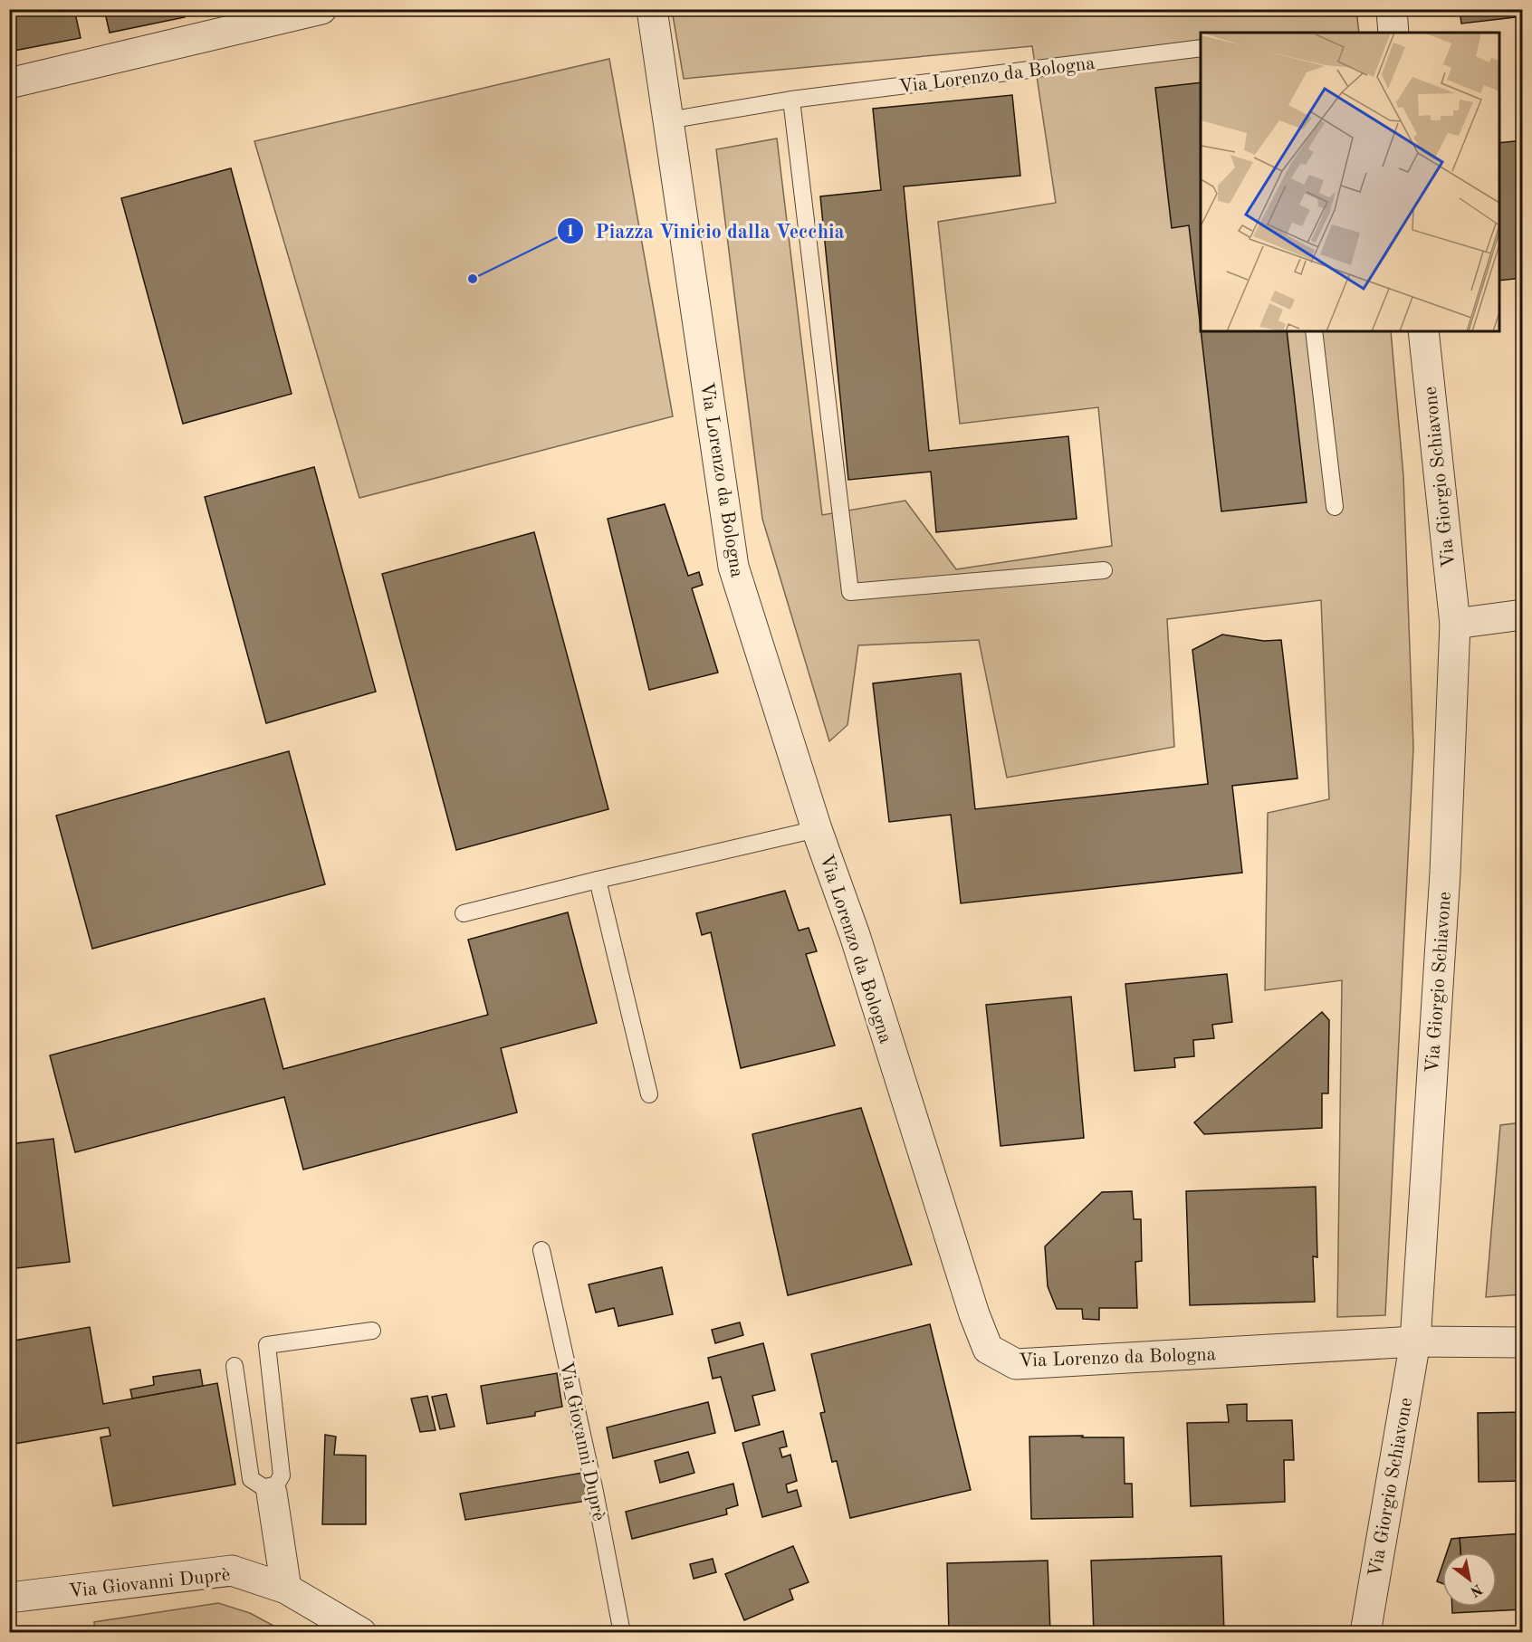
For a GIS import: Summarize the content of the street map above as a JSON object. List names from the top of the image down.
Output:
{
  "streets": {
    "street": ["Via Lorenzo da Bologna", "Via Giorgio Schiavone", "Via Giovanni Duprè"]
  },
  "crossings": [
    ["Via Lorenzo da Bologna", "Via Giorgio Schiavone"]
  ],
  "places": ["Piazza Vinicio dalla Vecchia"],
  "north": "bottom right"
}
